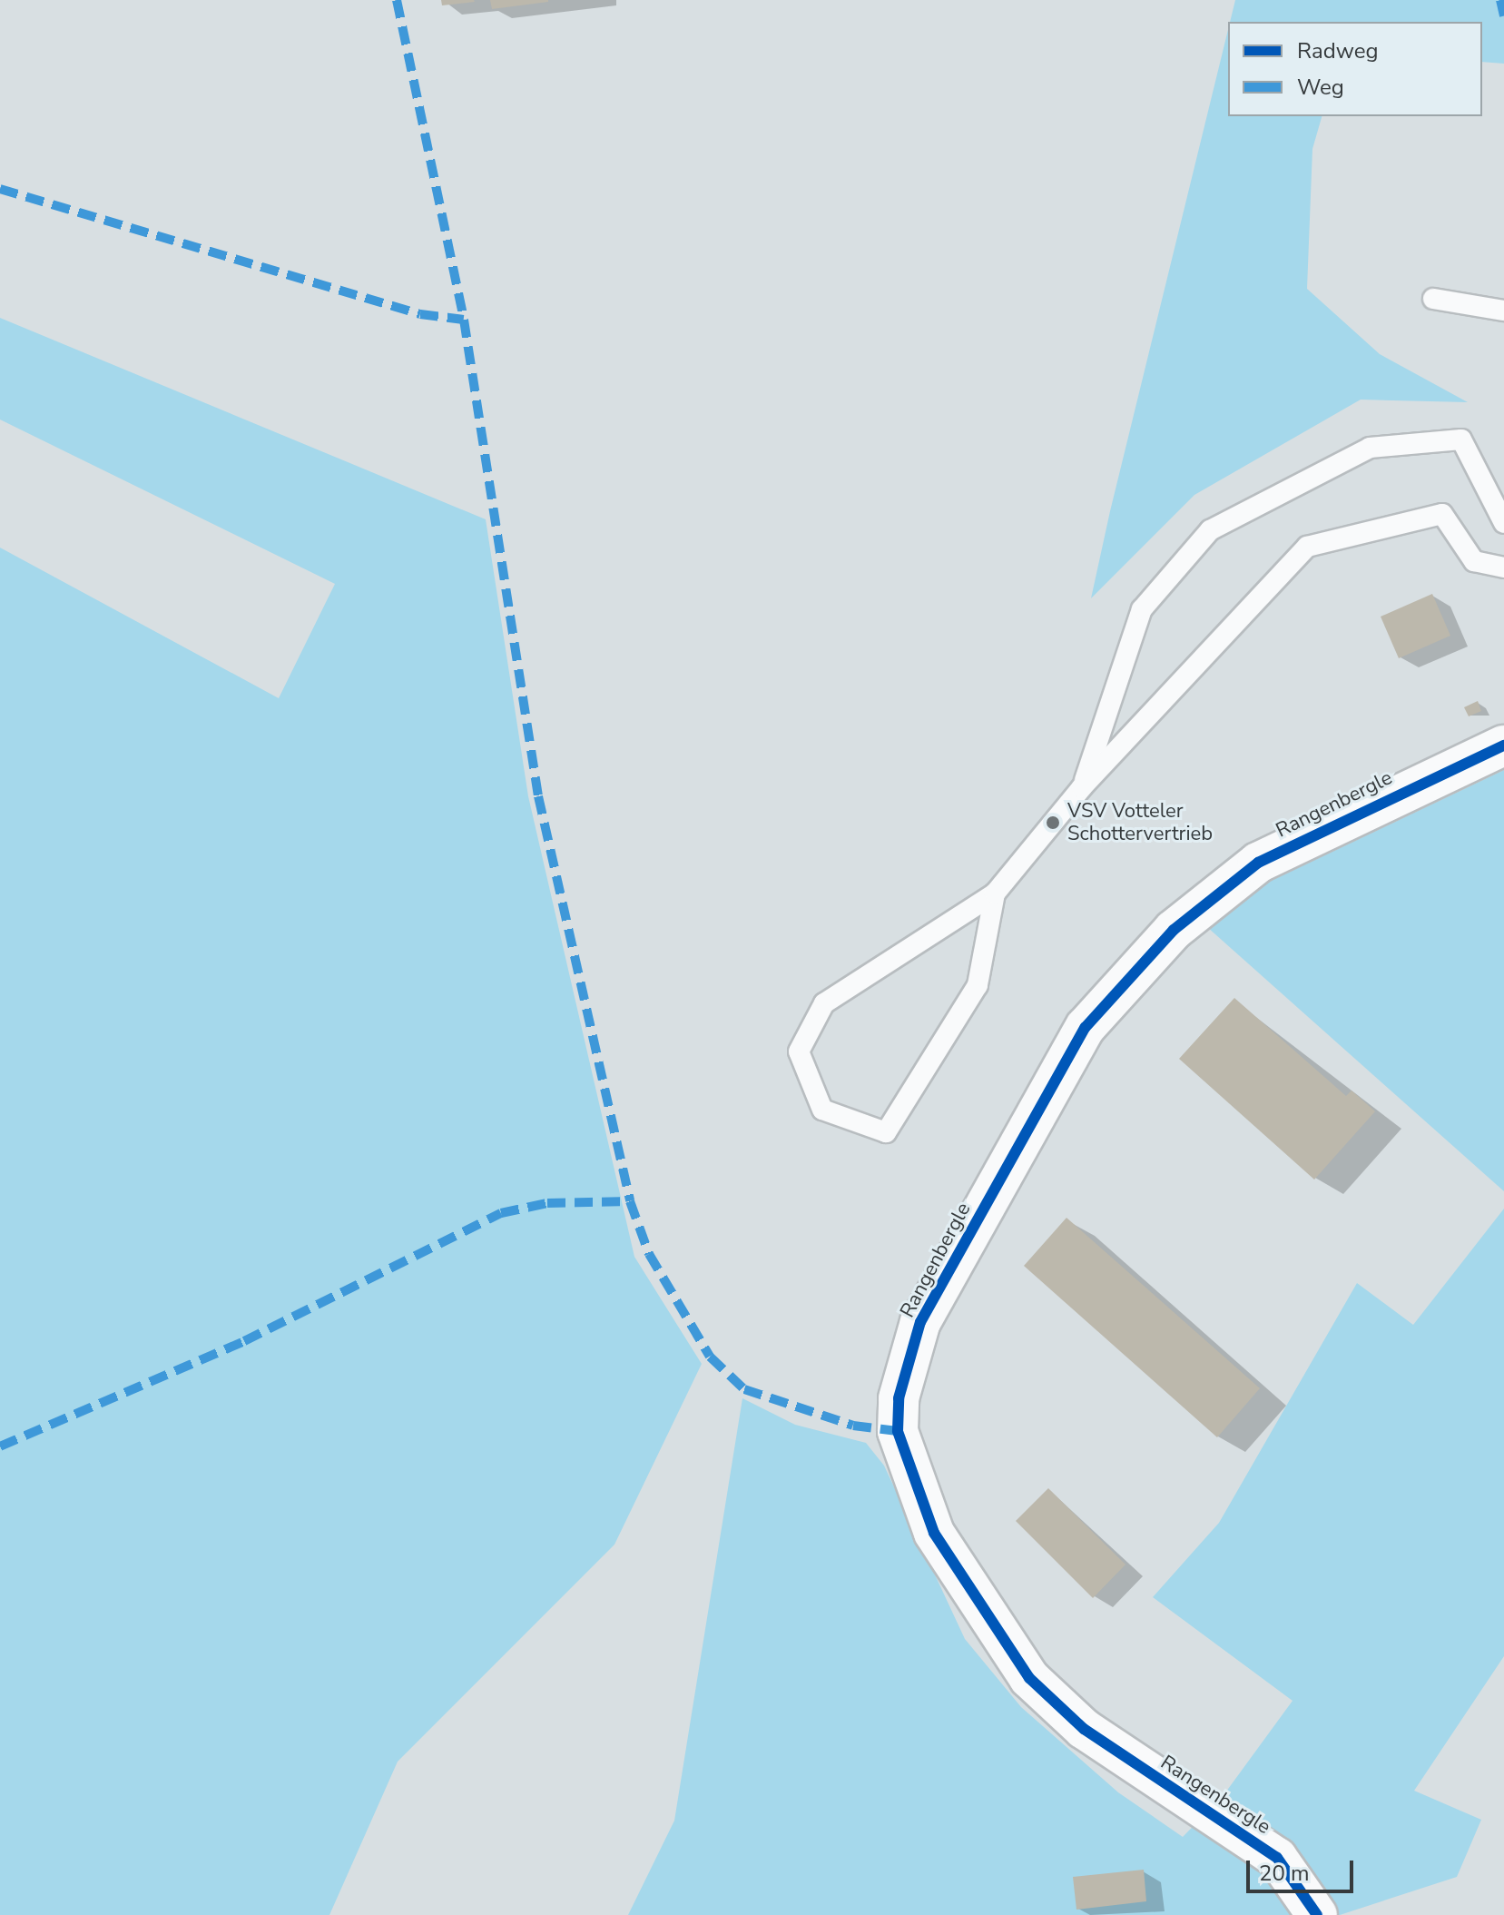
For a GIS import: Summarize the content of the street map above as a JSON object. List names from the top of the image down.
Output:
{
  "streets": {
    "street": ["Rangenbergle"]
  },
  "places": ["VSV Votteler Schottervertrieb"],
  "legend": ["Radweg", "Weg"],
  "scale_bar": "20 m"
}
